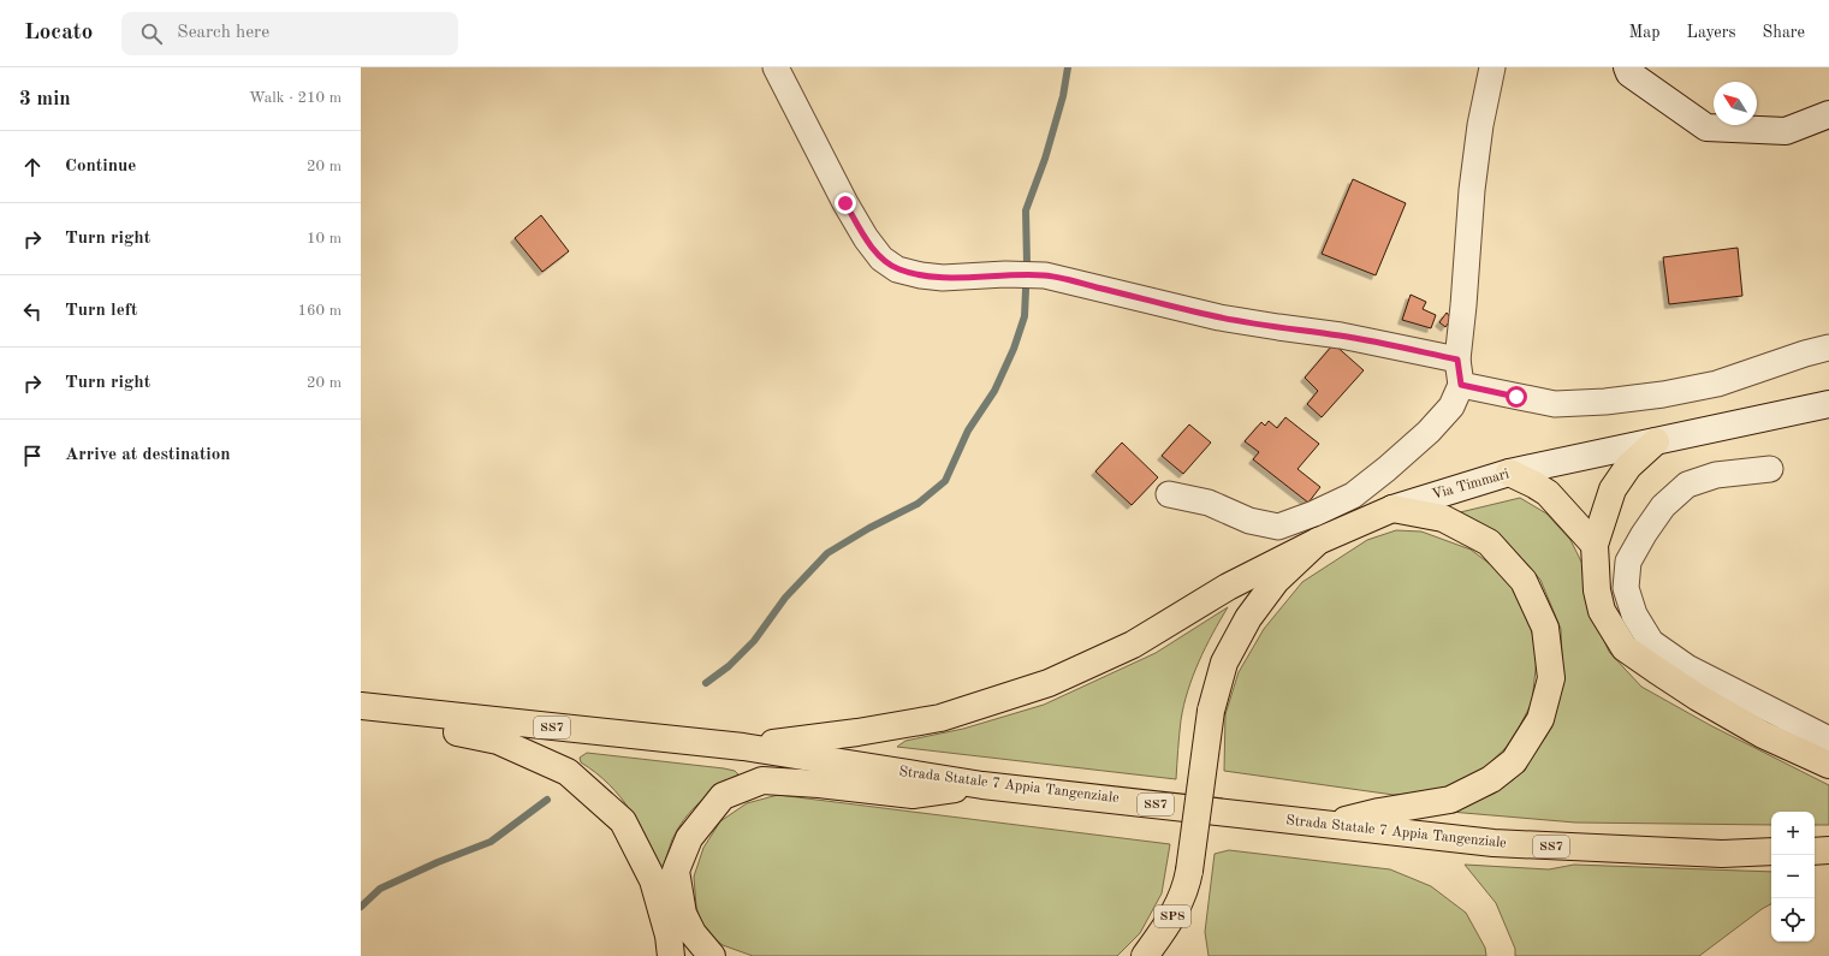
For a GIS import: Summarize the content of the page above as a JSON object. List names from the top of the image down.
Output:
{
  "streets": {
    "main road": [
      "Via Timmari",
      "SS7",
      "Strada Statale 7 Appia Tangenziale",
      "SP8"
    ]
  },
  "north": "top left",
  "page": {
    "header": "Locato",
    "search": "Search here",
    "nav": ["Map", "Layers", "Share"],
    "heading": ["3 min", "Walk · 210 m"],
    "list": [
      ["Continue", "20 m"],
      ["Turn right", "10 m"],
      ["Turn left", "160 m"],
      ["Turn right", "20 m"],
      "Arrive at destination"
    ],
    "map_buttons": ["+", "−"]
  }
}
